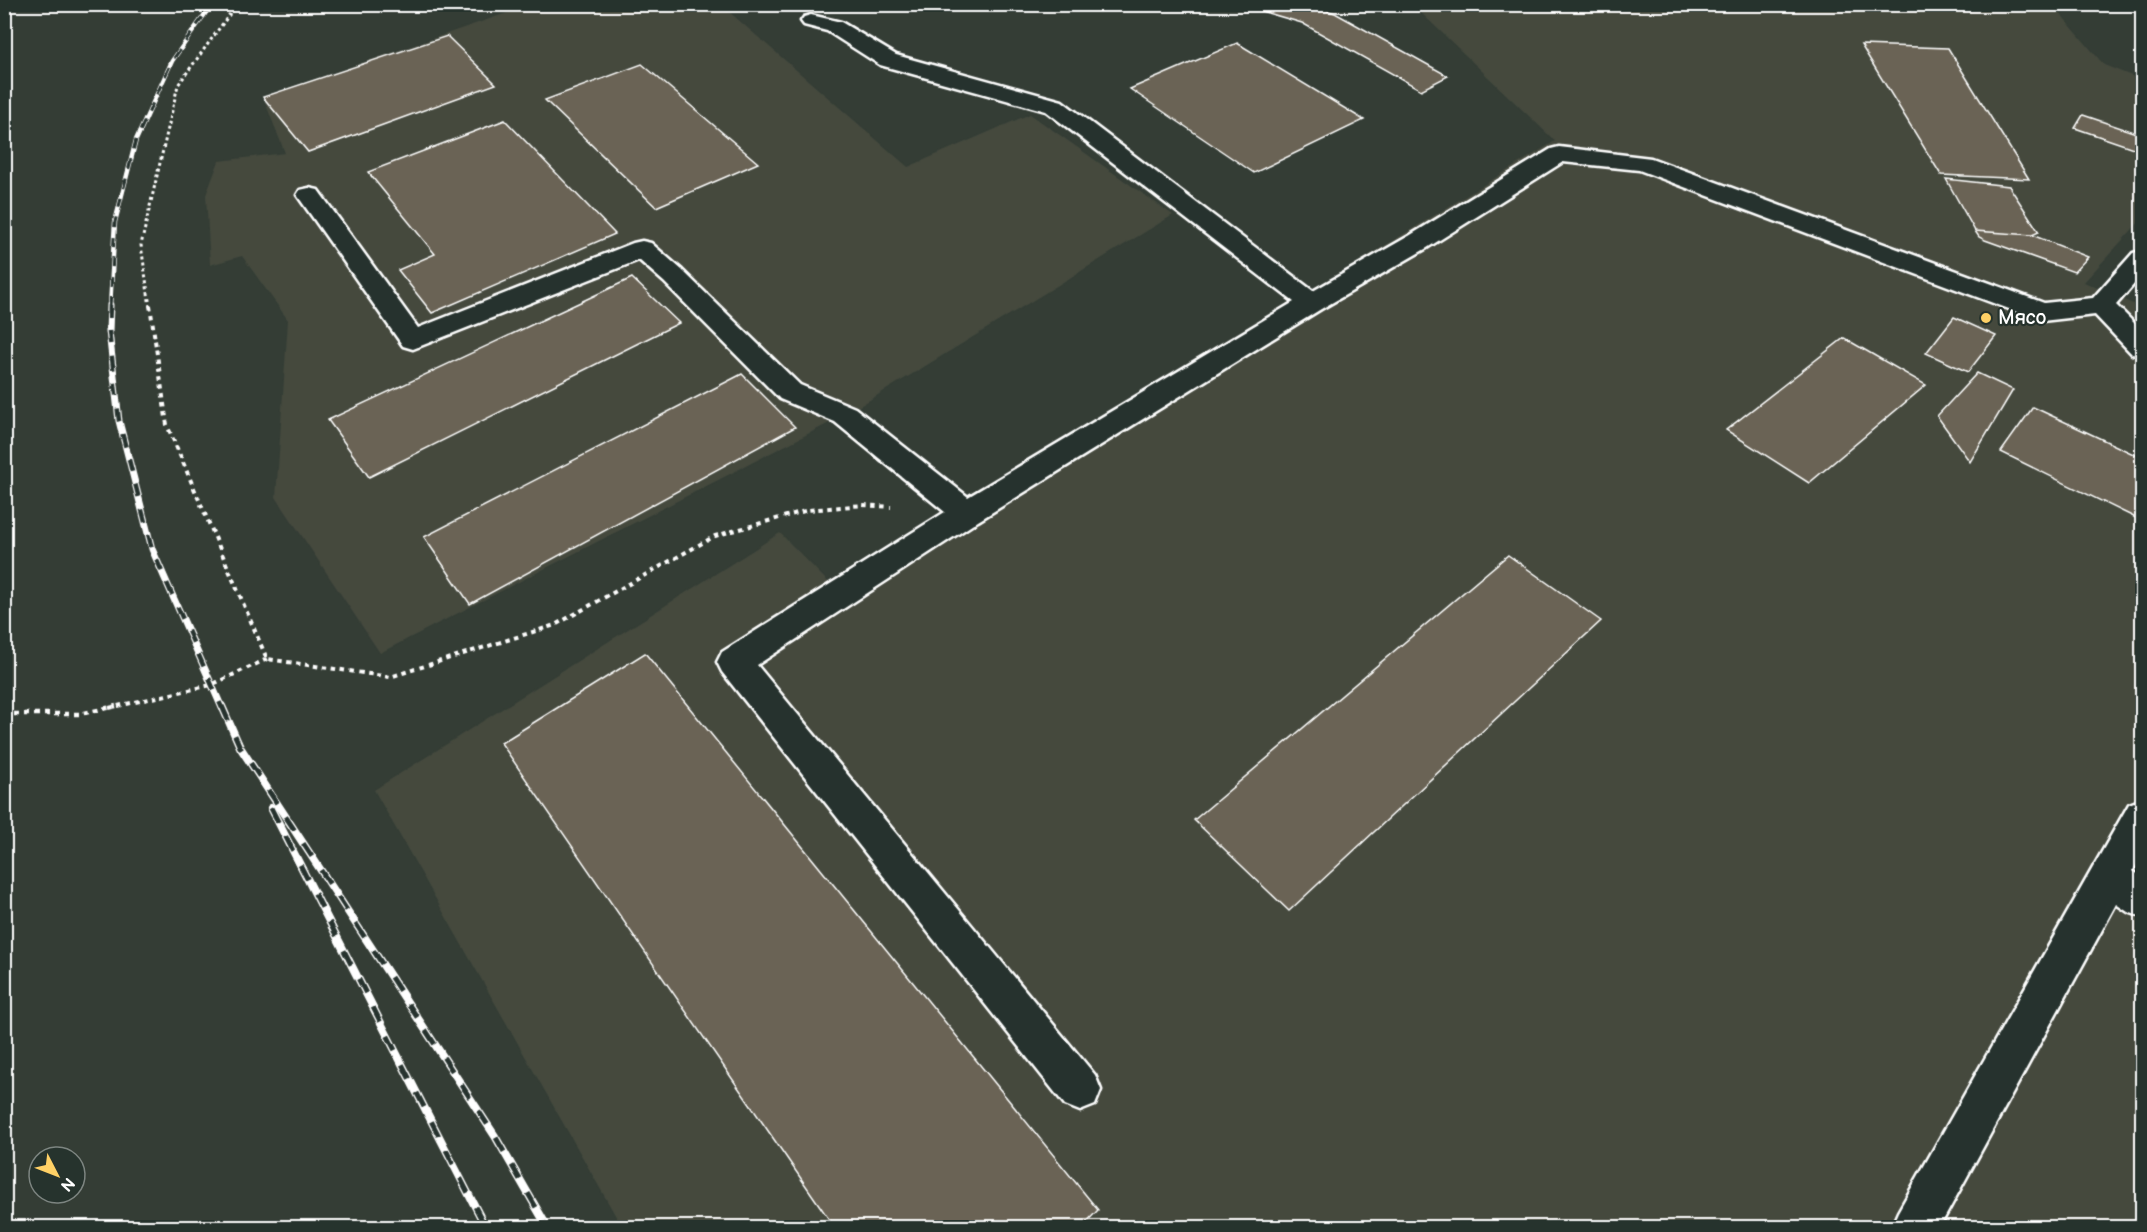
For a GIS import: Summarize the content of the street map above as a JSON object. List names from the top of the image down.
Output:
{
  "places": ["Мясо"],
  "north": "bottom right"
}
